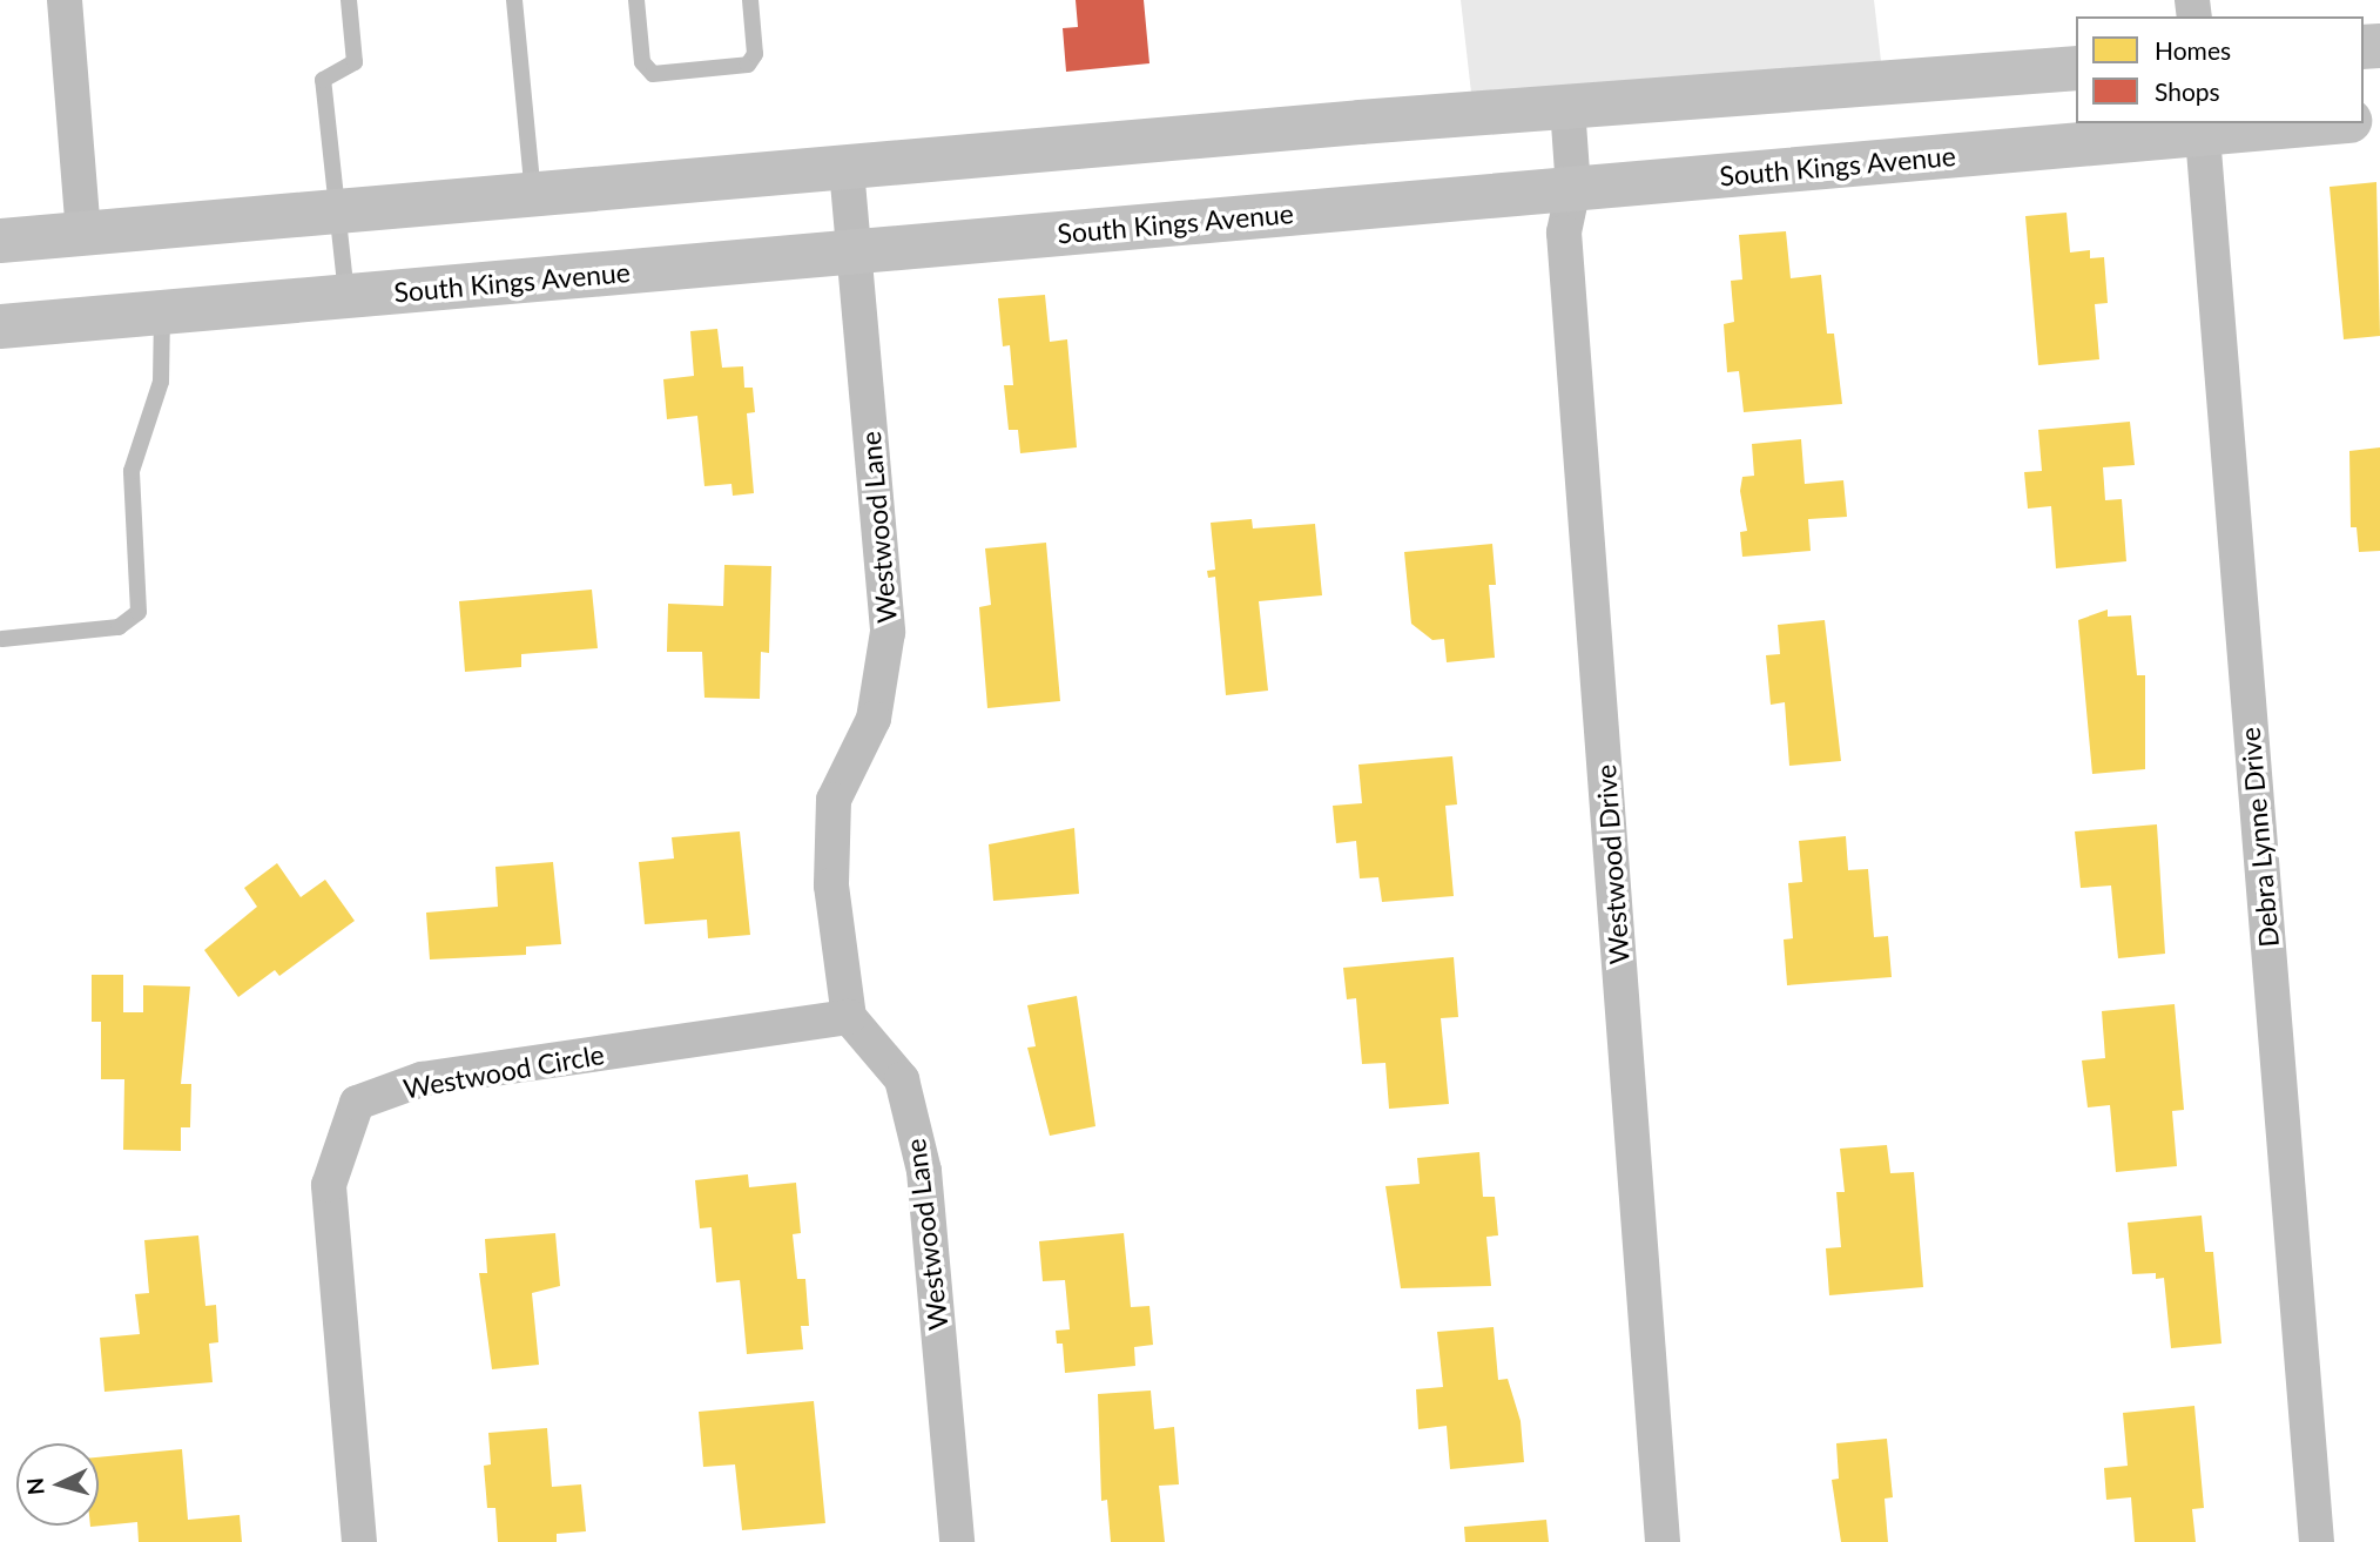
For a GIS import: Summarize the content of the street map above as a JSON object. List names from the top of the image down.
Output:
{
  "streets": {
    "main road": ["South Kings Avenue"],
    "street": [
      "Westwood Lane",
      "Debra Lynne Drive",
      "Westwood Drive",
      "Westwood Circle"
    ]
  },
  "crossings": [
    ["South Kings Avenue", "Westwood Lane"],
    ["South Kings Avenue", "Debra Lynne Drive"],
    ["South Kings Avenue", "Westwood Drive"],
    ["Westwood Lane", "Westwood Circle"]
  ],
  "legend": ["Homes", "Shops"],
  "north": "left"
}
